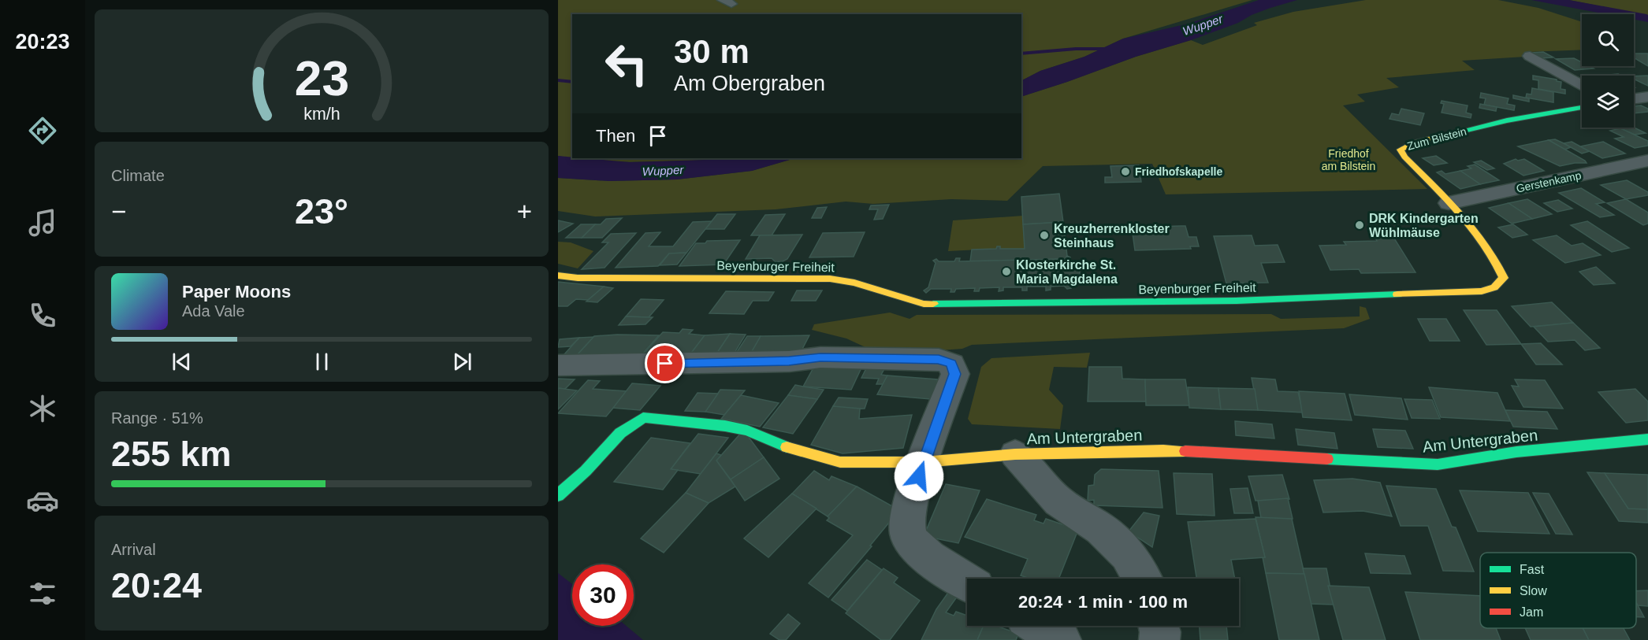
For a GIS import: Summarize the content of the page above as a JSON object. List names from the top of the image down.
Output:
{
  "streets": {
    "street": [
      "Zum Bilstein",
      "Gerstenkamp",
      "Beyenburger Freiheit",
      "Am Untergraben"
    ]
  },
  "crossings": [
    ["Zum Bilstein", "Gerstenkamp"],
    ["Zum Bilstein", "Beyenburger Freiheit"]
  ],
  "water": ["Wupper"],
  "parks": ["Friedhof am Bilstein"],
  "places": [
    "Friedhofskapelle",
    "DRK Kindergarten Wühlmäuse",
    "Kreuzherrenkloster Steinhaus",
    "Klosterkirche St. Maria Magdalena"
  ],
  "legend": ["Fast", "Slow", "Jam"],
  "page": {
    "tabs": "20:23",
    "turn": ["30 m", "Am Obergraben"],
    "then": "Then",
    "tile": [
      "Climate",
      ["Range · 51%", "255 km"],
      ["Arrival", "20:24"]
    ],
    "heat": ["−", "23°", "+"],
    "song": ["Paper Moons", "Ada Vale"],
    "limit": "30",
    "trip": "20:24 · 1 min · 100 m",
    "gauge": ["23", "km/h"]
  }
}
